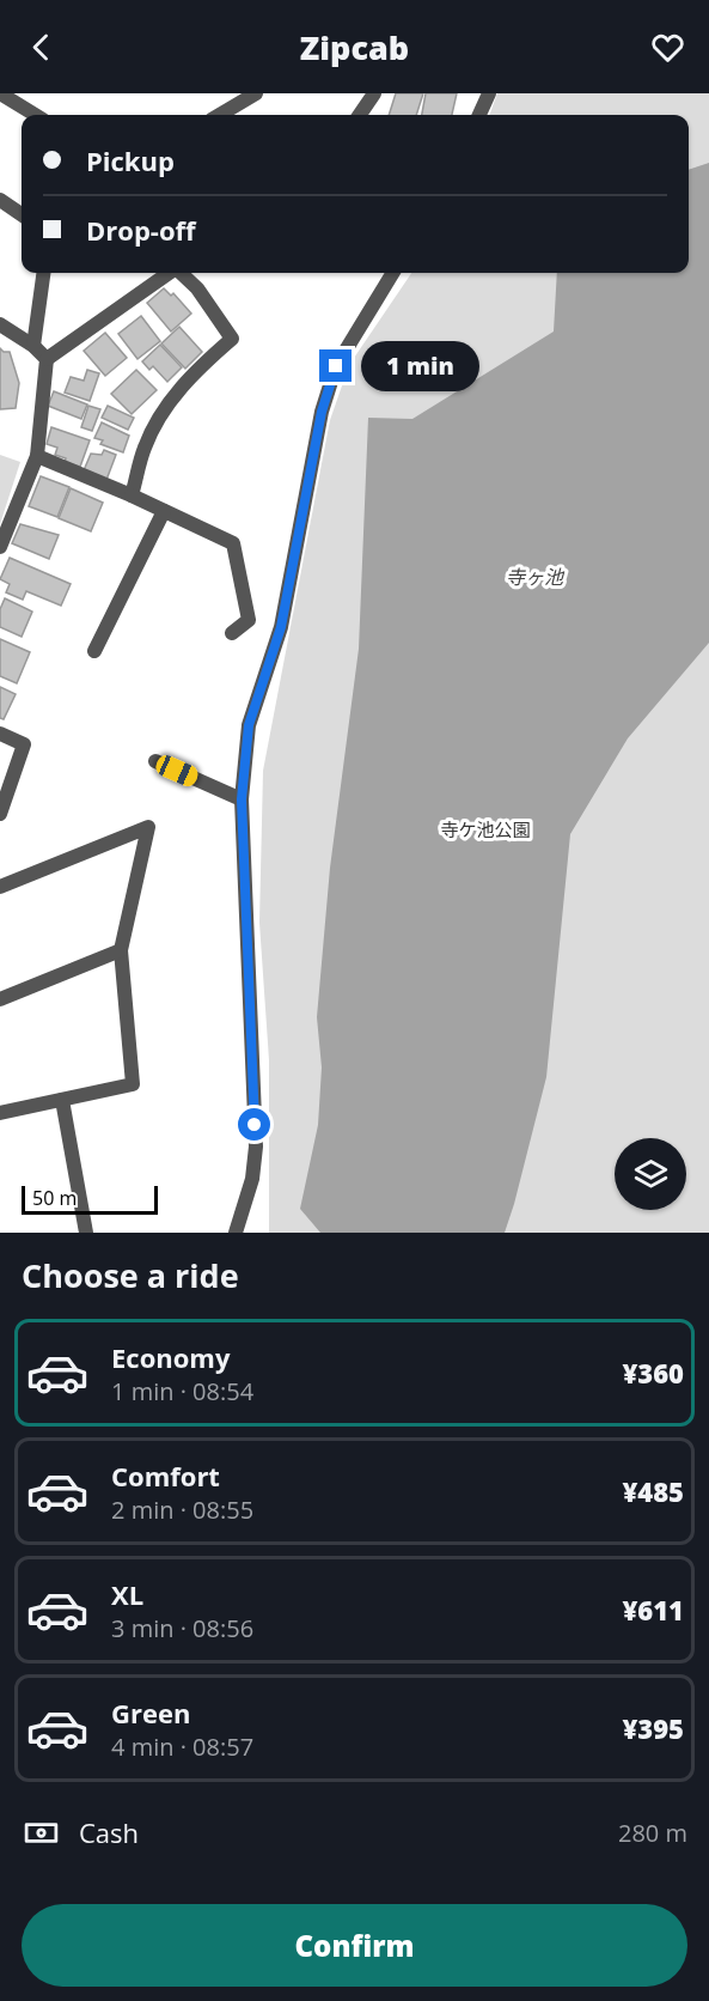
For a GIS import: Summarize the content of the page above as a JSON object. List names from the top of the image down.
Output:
{
  "water": ["寺ヶ池"],
  "parks": ["寺ケ池公園"],
  "scale_bar": "50 m",
  "page": {
    "header": "Zipcab",
    "banner": ["Pickup", "Drop-off"],
    "bubble": "1 min",
    "scale": "50 m",
    "heading": "Choose a ride",
    "list": [
      {
        "name": "Economy",
        "note": "1 min · 08:54",
        "value": "¥360"
      },
      {
        "name": "Comfort",
        "note": "2 min · 08:55",
        "value": "¥485"
      },
      {
        "name": "XL",
        "note": "3 min · 08:56",
        "value": "¥611"
      },
      {
        "name": "Green",
        "note": "4 min · 08:57",
        "value": "¥395"
      }
    ],
    "pay": ["Cash", "280 m"],
    "buttons": "Confirm"
  }
}
